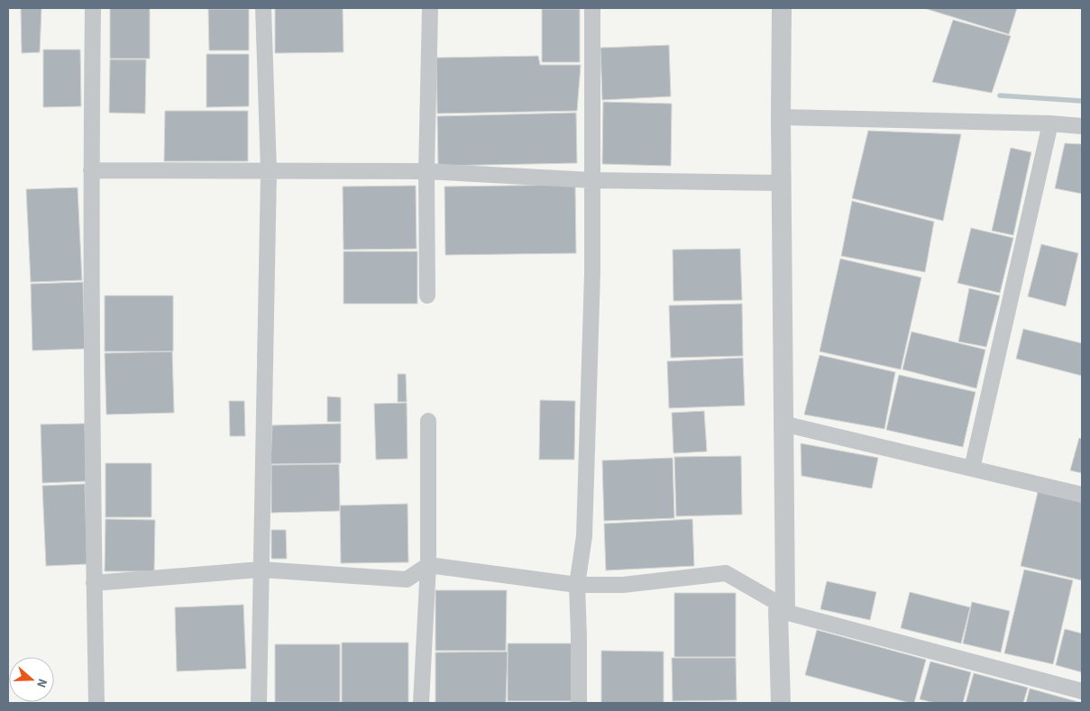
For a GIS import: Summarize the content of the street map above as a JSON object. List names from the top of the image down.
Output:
{
  "north": "right"
}
